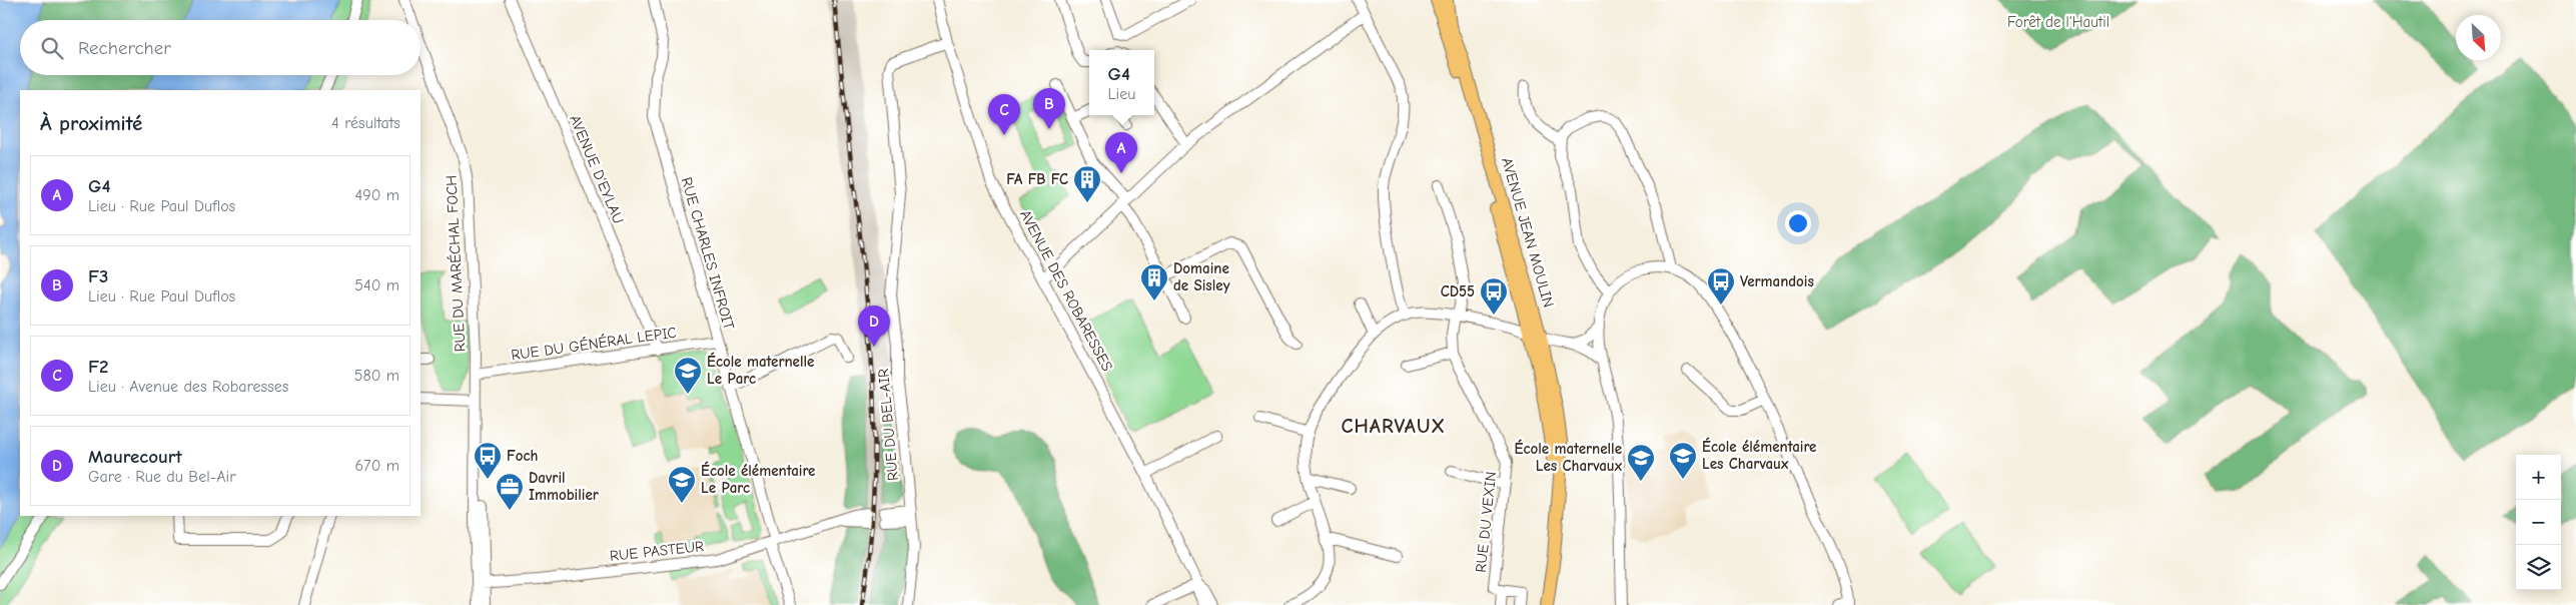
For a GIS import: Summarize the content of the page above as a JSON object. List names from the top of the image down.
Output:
{
  "streets": {
    "main road": ["AVENUE JEAN MOULIN"],
    "street": [
      "AVENUE D'EYLAU",
      "RUE CHARLES INFROIT",
      "RUE DU MARÉCHAL FOCH",
      "AVENUE DES ROBARESSES",
      "RUE DU GÉNÉRAL LEPIC",
      "RUE DU BEL-AIR",
      "RUE DU VEXIN",
      "RUE PASTEUR"
    ]
  },
  "crossings": [
    ["AVENUE D'EYLAU", "RUE DU GÉNÉRAL LEPIC"],
    ["RUE CHARLES INFROIT", "RUE DU GÉNÉRAL LEPIC"],
    ["RUE CHARLES INFROIT", "RUE PASTEUR"],
    ["RUE DU MARÉCHAL FOCH", "RUE DU GÉNÉRAL LEPIC"],
    ["RUE DU MARÉCHAL FOCH", "RUE PASTEUR"],
    ["AVENUE DES ROBARESSES", "RUE DU BEL-AIR"]
  ],
  "districts": ["CHARVAUX"],
  "parks": ["Forêt de l'Hautil"],
  "places": {
    "building": ["FA FB FC", "Domaine de Sisley"],
    "bus stop": ["Vermandois", "CD55", "Foch"],
    "school or university": [
      "École maternelle Le Parc",
      "École élémentaire Les Charvaux",
      "École maternelle Les Charvaux",
      "École élémentaire Le Parc"
    ],
    "office": ["Davril Immobilier"]
  },
  "north": "bottom right",
  "page": {
    "search": "Rechercher",
    "popup": ["G4", "Lieu"],
    "pins": [
      "B",
      "C",
      "A",
      "D"
    ],
    "heading": ["À proximité", "4 résultats"],
    "list": [
      {
        "mark": "A",
        "name": "G4",
        "note": "Lieu · Rue Paul Duflos",
        "value": "490 m"
      },
      {
        "mark": "B",
        "name": "F3",
        "note": "Lieu · Rue Paul Duflos",
        "value": "540 m"
      },
      {
        "mark": "C",
        "name": "F2",
        "note": "Lieu · Avenue des Robaresses",
        "value": "580 m"
      },
      {
        "mark": "D",
        "name": "Maurecourt",
        "note": "Gare · Rue du Bel-Air",
        "value": "670 m"
      }
    ],
    "map_buttons": ["+", "−"]
  }
}
